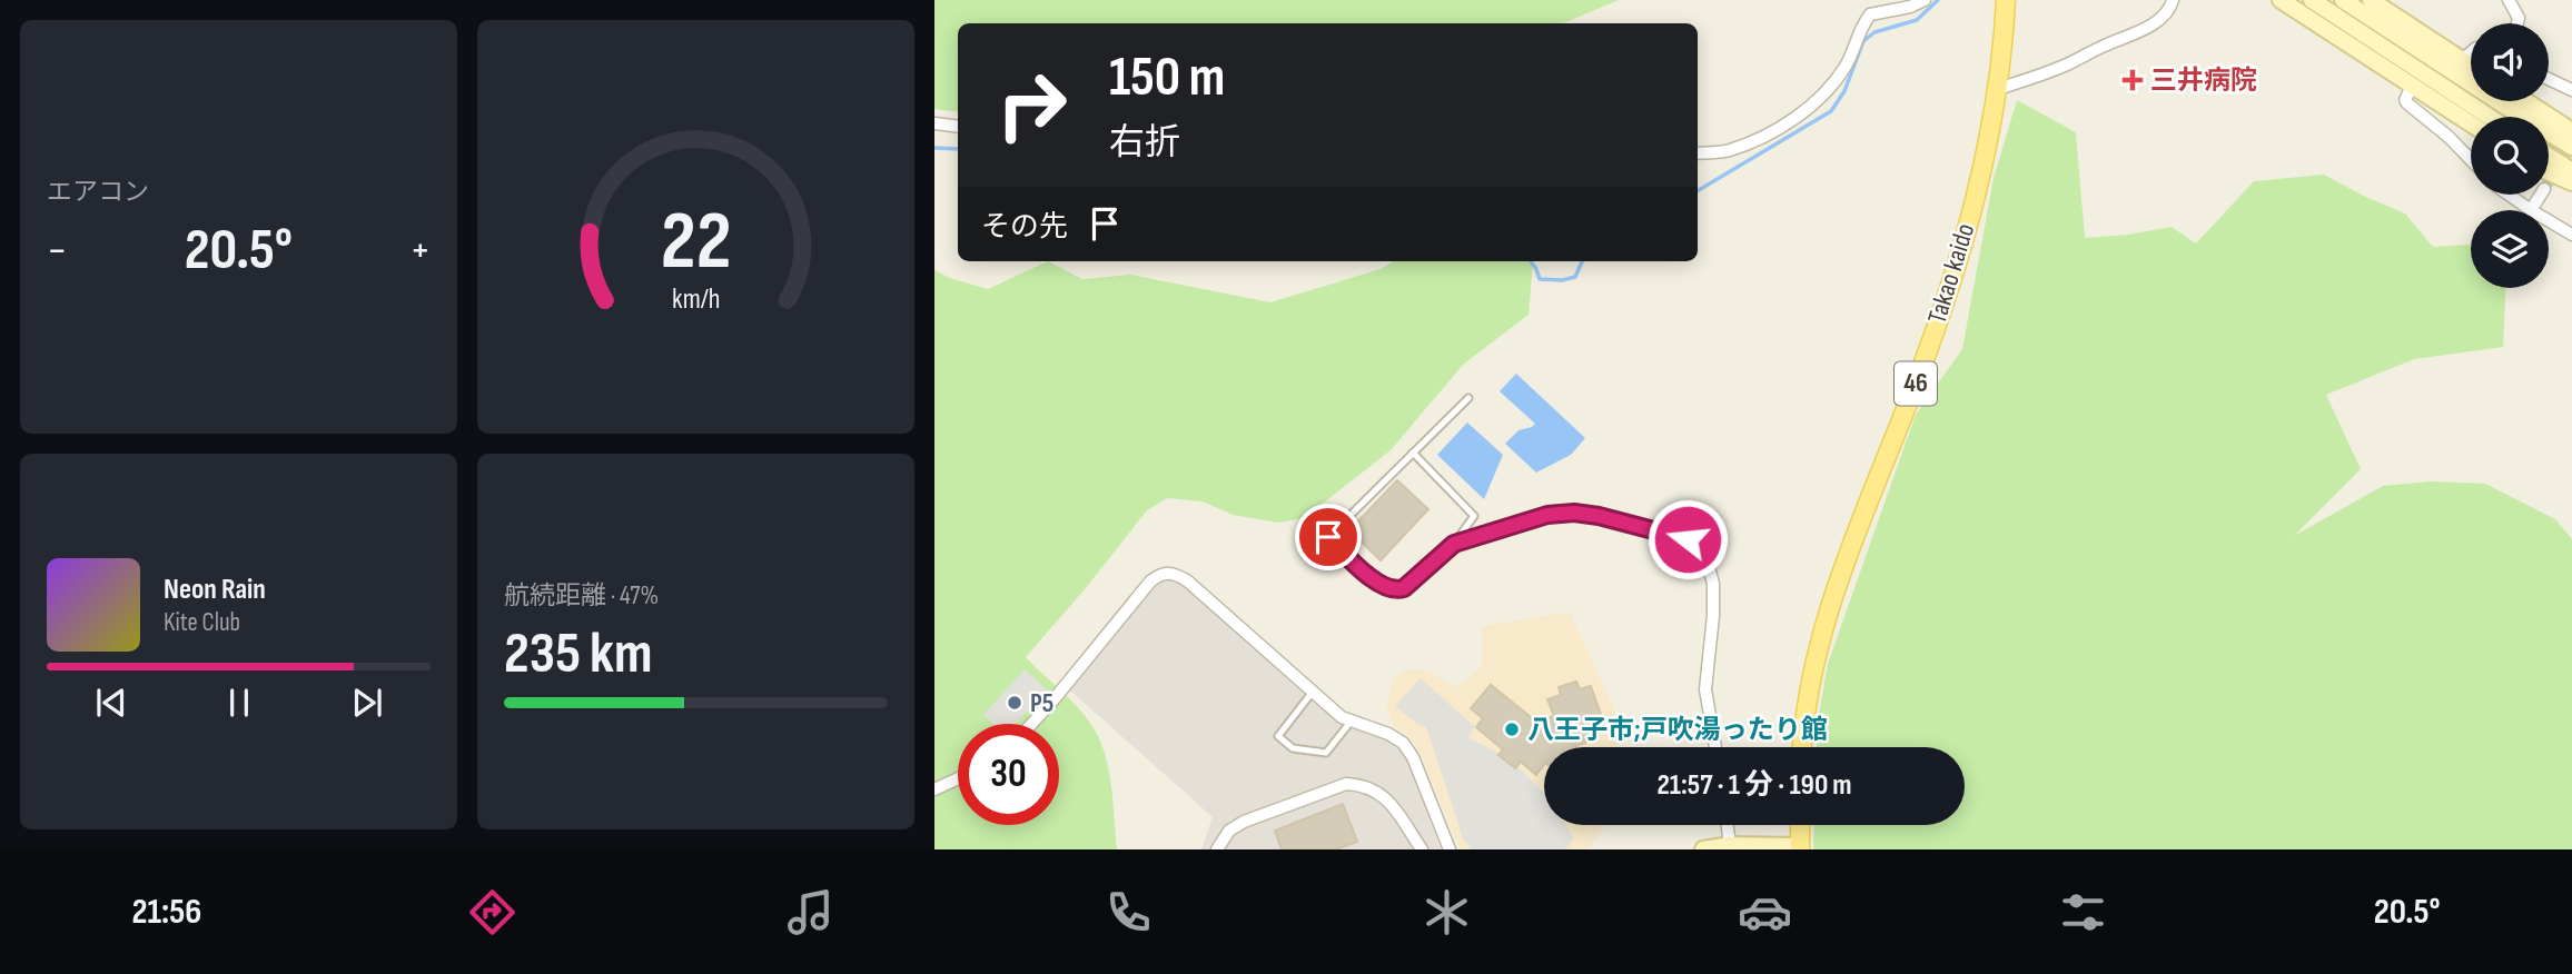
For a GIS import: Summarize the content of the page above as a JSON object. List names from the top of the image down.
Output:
{
  "streets": {
    "main road": ["Takao kaido", "46"]
  },
  "places": {
    "health": ["三井病院"],
    "other": ["P5", "八王子市;戸吹湯ったり館"]
  },
  "page": {
    "tile": [
      "エアコン",
      ["航続距離 · 47%", "235 km"]
    ],
    "turn": ["150 m", "右折"],
    "then": "その先",
    "heat": ["−", "20.5°", "+"],
    "song": ["Neon Rain", "Kite Club"],
    "limit": "30",
    "trip": "21:57 · 1 分 · 190 m",
    "tabs": ["21:56", "20.5°"],
    "gauge": ["22", "km/h"]
  }
}
